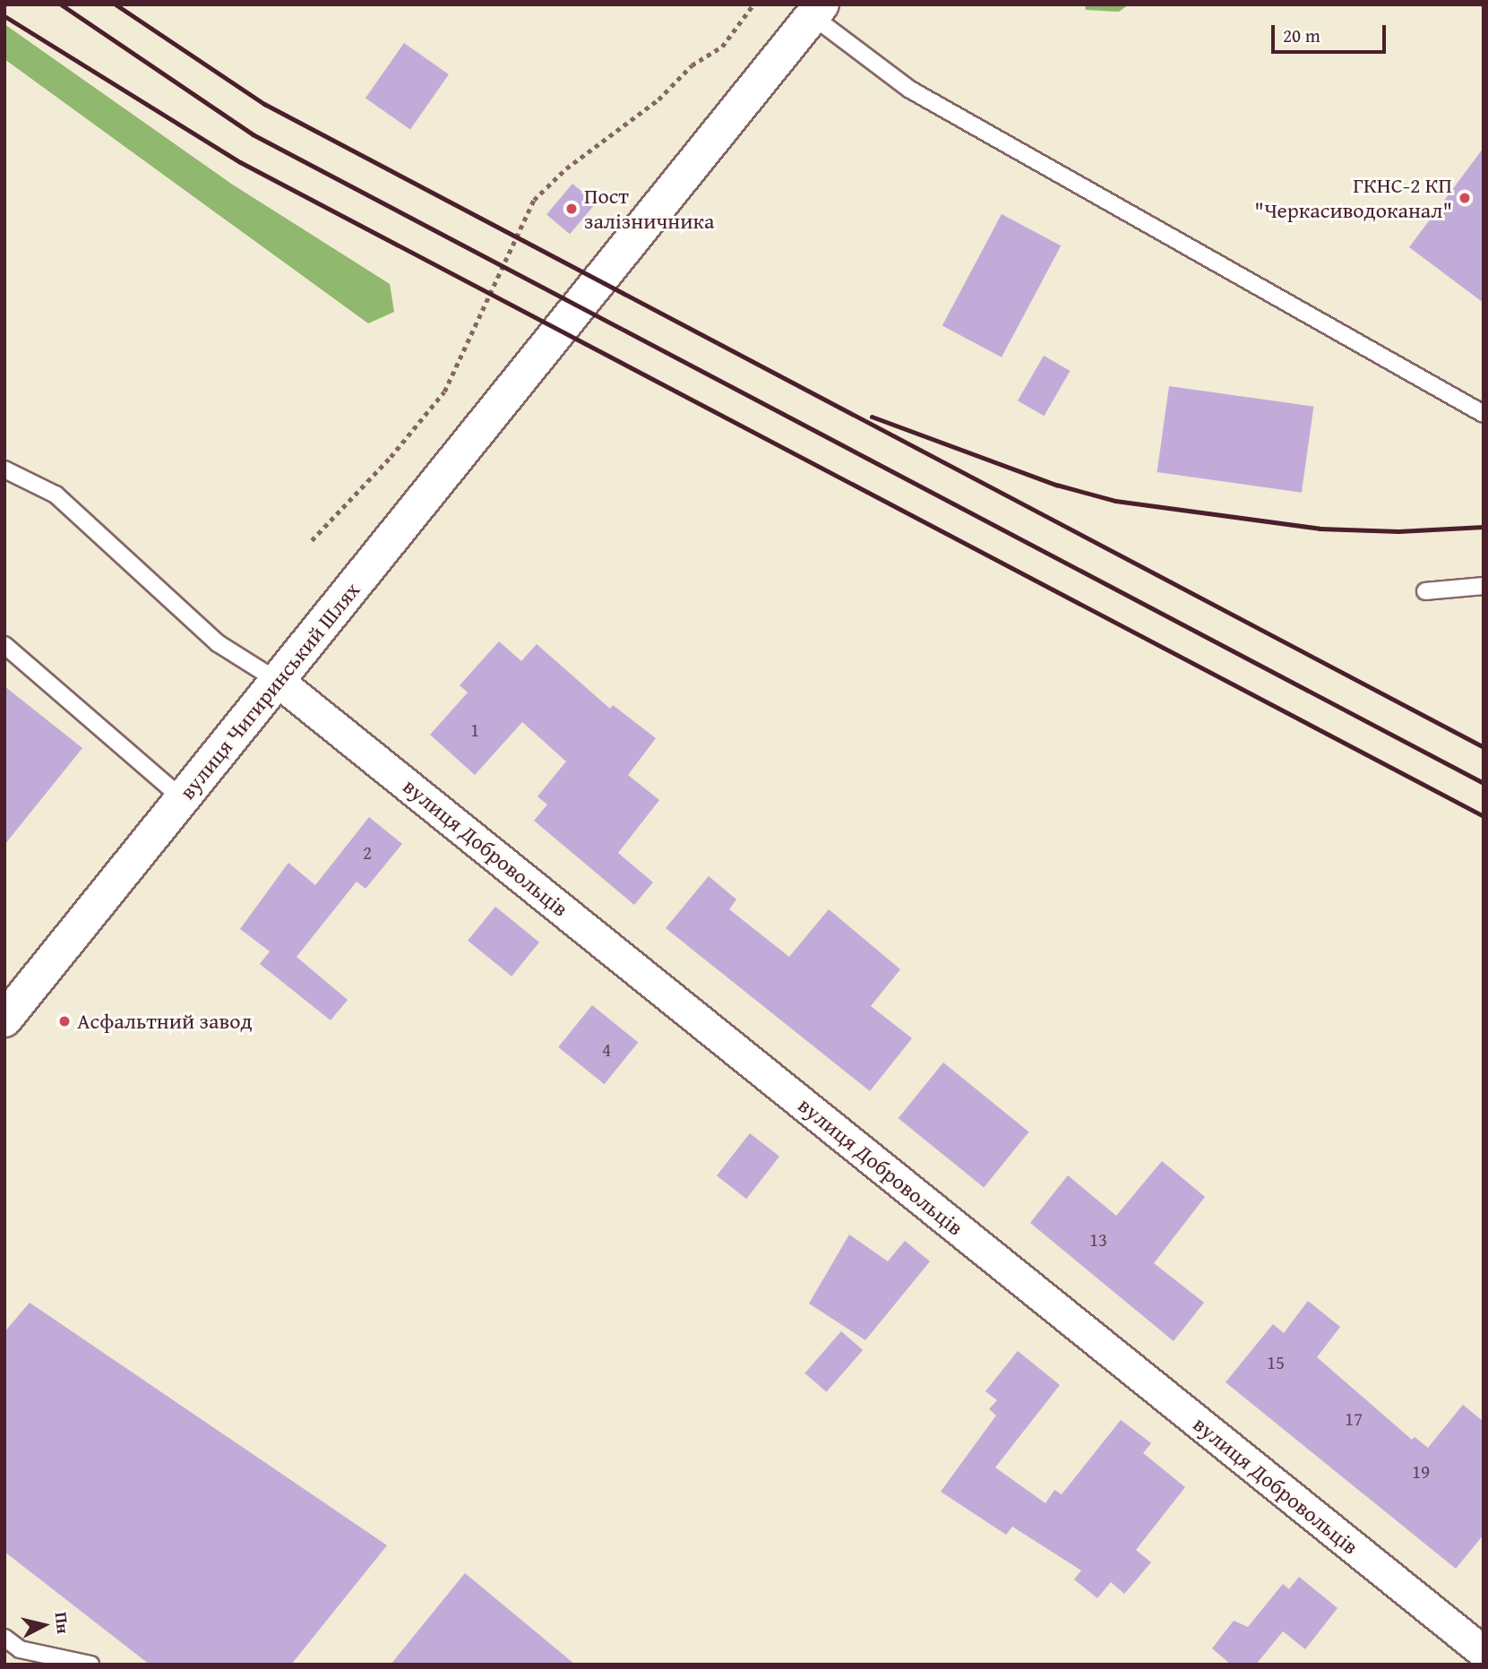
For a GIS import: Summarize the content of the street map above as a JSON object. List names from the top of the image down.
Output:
{
  "streets": {
    "main road": ["вулиця Чигиринський Шлях"],
    "street": ["вулиця Добровольців"]
  },
  "crossings": [
    ["вулиця Чигиринський Шлях", "вулиця Добровольців"]
  ],
  "places": ["ГКНС-2 КП \"Черкасиводоканал\"", "Пост залізничника", "Асфальтний завод"],
  "house_numbers": [
    "1",
    "2",
    "4",
    "13",
    "15",
    "17",
    "19"
  ],
  "scale_bar": "20 m",
  "north": "right"
}
